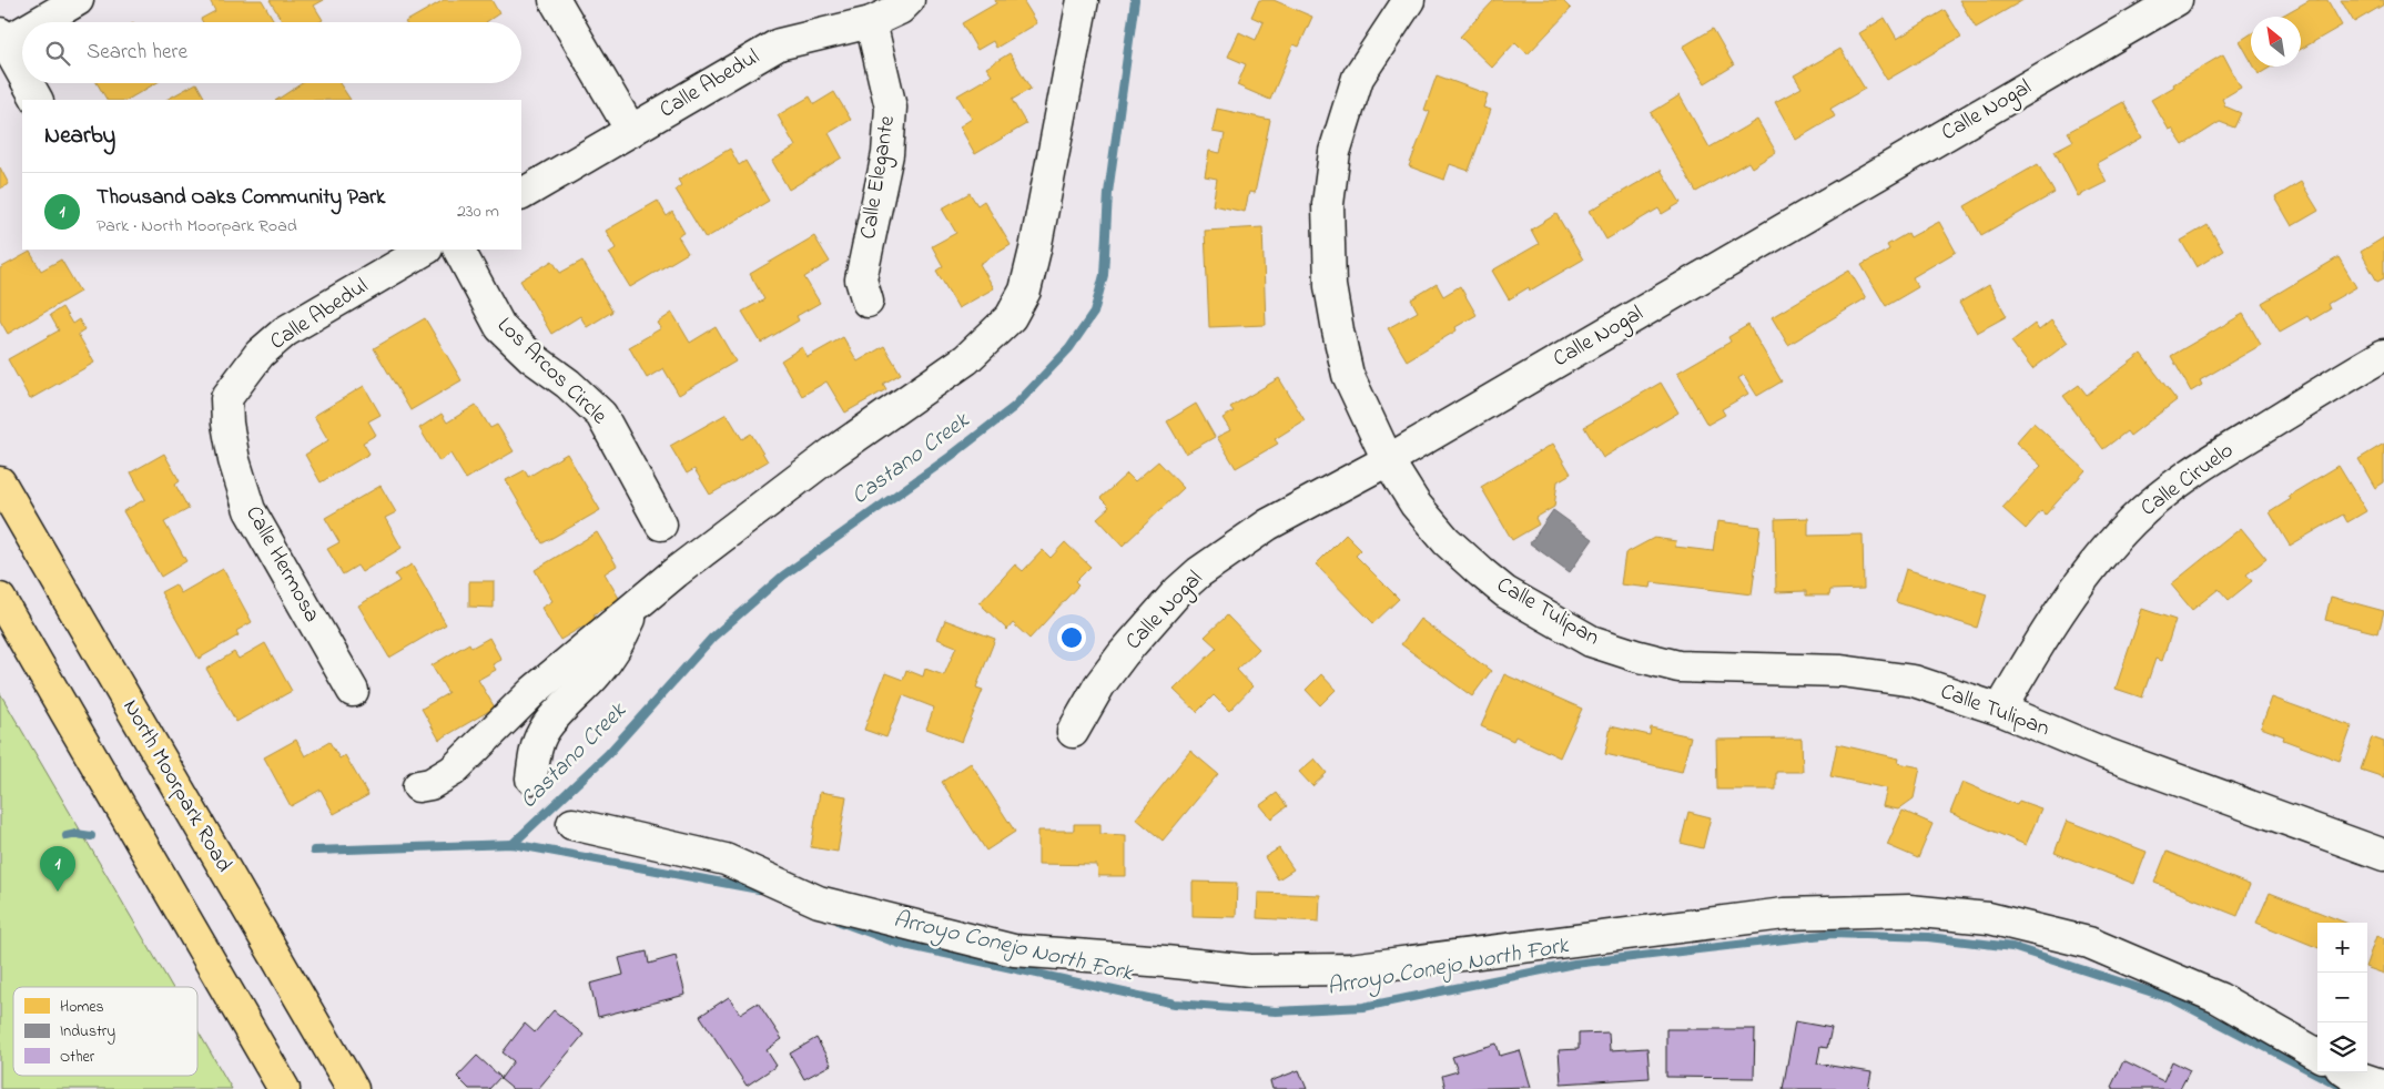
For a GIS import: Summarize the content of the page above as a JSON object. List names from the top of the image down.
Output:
{
  "streets": {
    "main road": ["North Moorpark Road"],
    "street": [
      "Calle Abedul",
      "Calle Nogal",
      "Calle Elegante",
      "Los Arcos Circle",
      "Calle Ciruelo",
      "Calle Hermosa",
      "Calle Tulipan"
    ]
  },
  "crossings": [
    ["Calle Abedul", "Calle Elegante"],
    ["Calle Abedul", "Calle Hermosa"],
    ["Calle Nogal", "Calle Tulipan"],
    ["Calle Ciruelo", "Calle Tulipan"]
  ],
  "water": ["Castano Creek", "Arroyo Conejo North Fork"],
  "legend": ["Homes", "Industry", "Other"],
  "north": "top left",
  "page": {
    "search": "Search here",
    "heading": "Nearby",
    "list": [
      {
        "mark": "1",
        "name": "Thousand Oaks Community Park",
        "note": "Park · North Moorpark Road",
        "value": "230 m"
      }
    ],
    "pins": "1",
    "map_buttons": ["+", "−"]
  }
}
